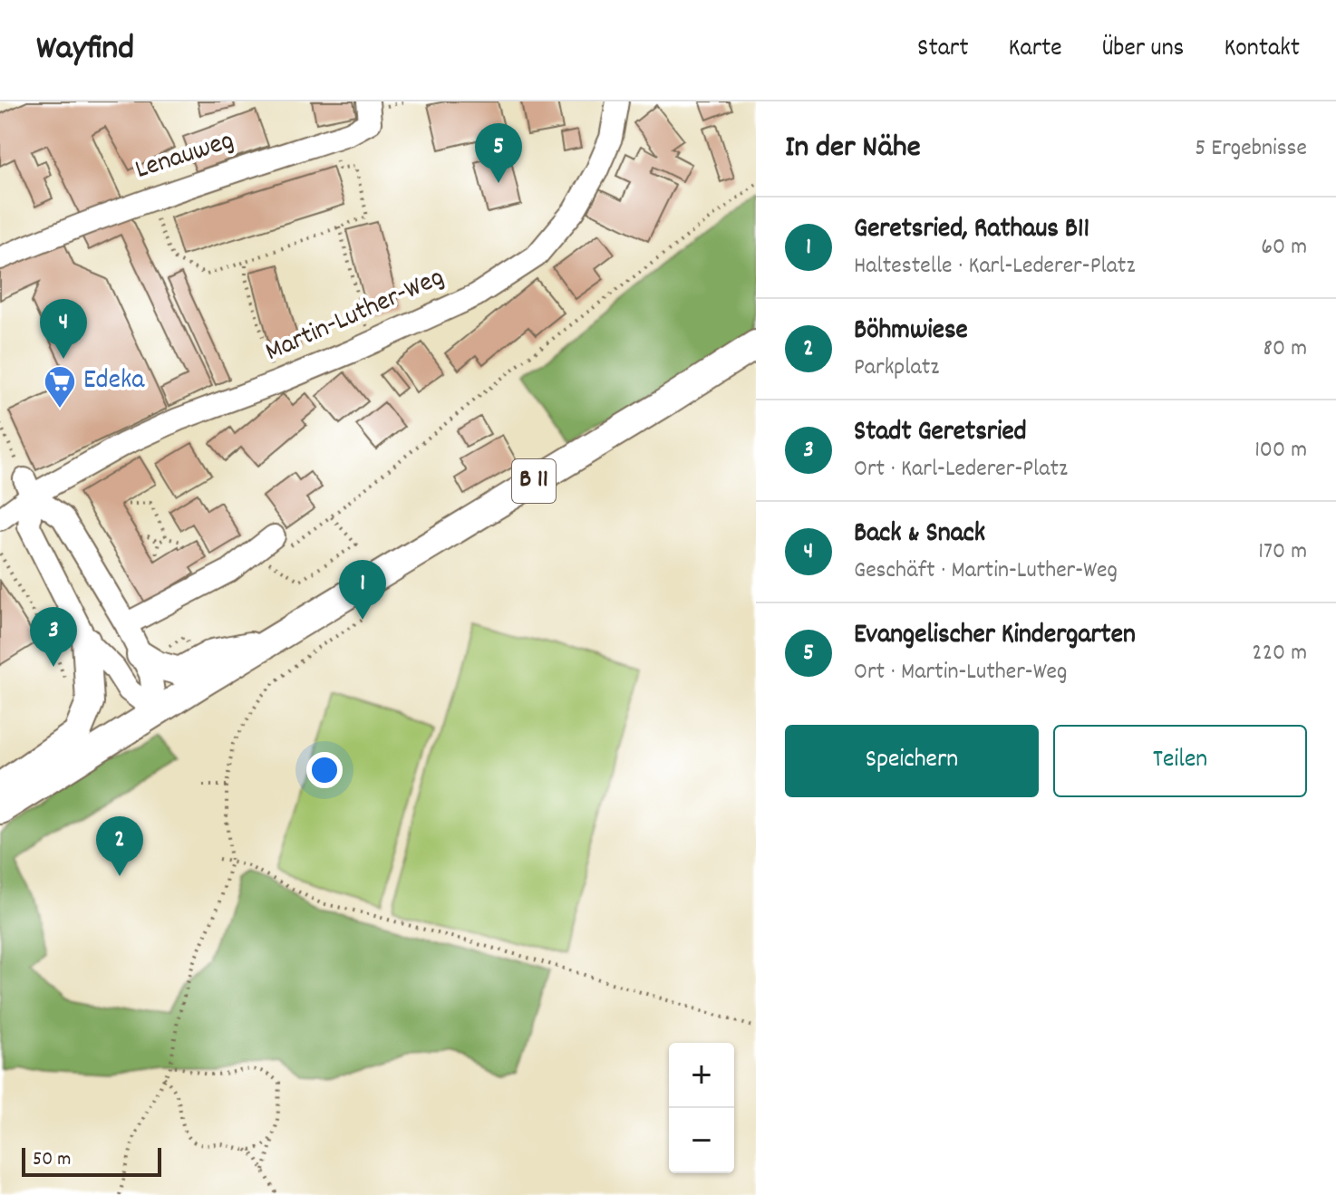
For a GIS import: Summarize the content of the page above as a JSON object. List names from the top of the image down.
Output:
{
  "streets": {
    "main road": ["B 11"],
    "street": ["Lenauweg", "Martin-Luther-Weg"]
  },
  "places": {
    "supermarket": ["Edeka"]
  },
  "scale_bar": "50 m",
  "page": {
    "header": "Wayfind",
    "nav": [
      "Start",
      "Karte",
      "Über uns",
      "Kontakt"
    ],
    "heading": ["In der Nähe", "5 Ergebnisse"],
    "pins": [
      "5",
      "4",
      "1",
      "3",
      "2"
    ],
    "list": [
      {
        "mark": "1",
        "name": "Geretsried, Rathaus B11",
        "note": "Haltestelle · Karl-Lederer-Platz",
        "value": "60 m"
      },
      {
        "mark": "2",
        "name": "Böhmwiese",
        "note": "Parkplatz",
        "value": "80 m"
      },
      {
        "mark": "3",
        "name": "Stadt Geretsried",
        "note": "Ort · Karl-Lederer-Platz",
        "value": "100 m"
      },
      {
        "mark": "4",
        "name": "Back & Snack",
        "note": "Geschäft · Martin-Luther-Weg",
        "value": "170 m"
      },
      {
        "mark": "5",
        "name": "Evangelischer Kindergarten",
        "note": "Ort · Martin-Luther-Weg",
        "value": "220 m"
      }
    ],
    "buttons": ["Speichern", "Teilen"],
    "map_buttons": ["+", "−"],
    "scale": "50 m"
  }
}
